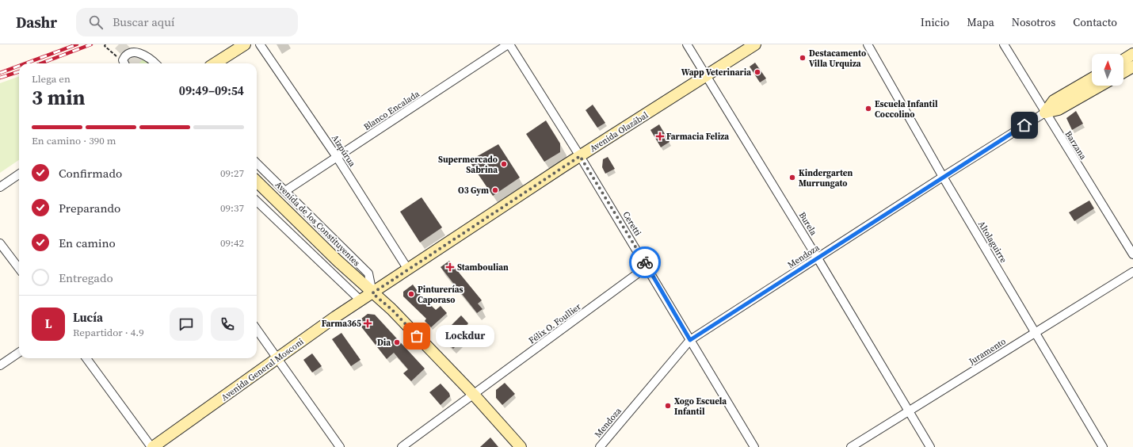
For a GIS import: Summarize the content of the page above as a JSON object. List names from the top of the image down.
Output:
{
  "streets": {
    "main road": ["Avenida Olazábal", "Avenida de los Constituyentes", "Avenida General Mosconi"],
    "street": [
      "Blanco Encalada",
      "Barzana",
      "Aizpúrua",
      "Ceretti",
      "Burela",
      "Altolaguirre",
      "Mendoza",
      "Félix O. Foullier",
      "Juramento"
    ]
  },
  "crossings": [
    ["Blanco Encalada", "Aizpúrua"],
    ["Blanco Encalada", "Avenida de los Constituyentes"],
    ["Blanco Encalada", "Ceretti"],
    ["Avenida Olazábal", "Aizpúrua"],
    ["Avenida Olazábal", "Avenida de los Constituyentes"],
    ["Avenida Olazábal", "Ceretti"],
    ["Avenida Olazábal", "Burela"],
    ["Avenida Olazábal", "Avenida General Mosconi"],
    ["Barzana", "Mendoza"],
    ["Avenida de los Constituyentes", "Félix O. Foullier"],
    ["Avenida de los Constituyentes", "Avenida General Mosconi"],
    ["Ceretti", "Mendoza"],
    ["Ceretti", "Félix O. Foullier"],
    ["Burela", "Mendoza"],
    ["Burela", "Juramento"],
    ["Altolaguirre", "Mendoza"],
    ["Altolaguirre", "Juramento"]
  ],
  "places": {
    "other": [
      "Destacamento Villa Urquiza",
      "Wapp Veterinaria",
      "Escuela Infantil Coccolino",
      "Supermercado Sabrina",
      "Kindergarten Murrungato",
      "O3 Gym",
      "Pinturerías Caporaso",
      "Lockdur",
      "Dia",
      "Xogo Escuela Infantil"
    ],
    "health": ["Farmacia Feliza", "Stamboulian", "Farma365"]
  },
  "north": "top",
  "page": {
    "header": "Dashr",
    "search": "Buscar aquí",
    "nav": [
      "Inicio",
      "Mapa",
      "Nosotros",
      "Contacto"
    ],
    "heading": ["3 min", "Llega en", "09:49–09:54"],
    "panel": ["Lucía", "Repartidor · 4.9"],
    "bar": "En camino · 390 m",
    "list": [
      ["Confirmado", "09:27"],
      ["Preparando", "09:37"],
      ["En camino", "09:42"],
      "Entregado"
    ],
    "round": "L",
    "bubble": "Lockdur"
  }
}
